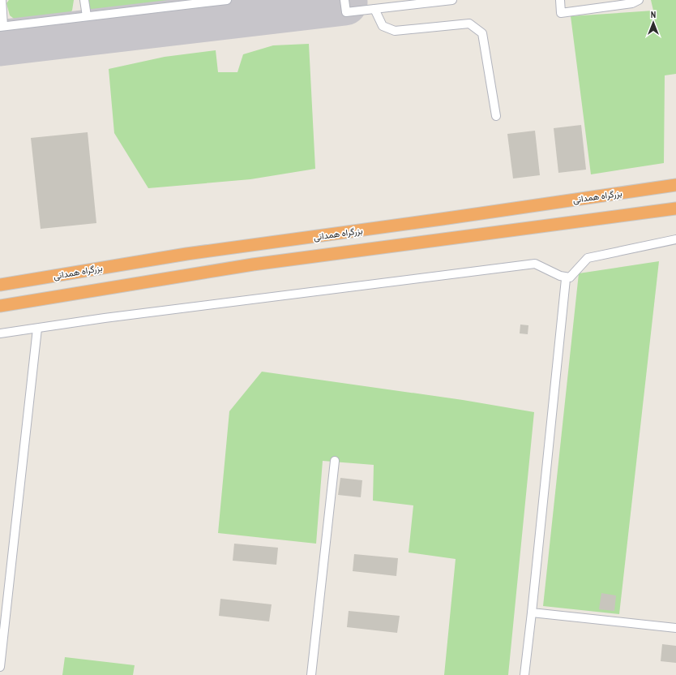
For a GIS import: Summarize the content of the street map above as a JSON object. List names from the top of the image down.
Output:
{
  "streets": {
    "highway": ["بزرگراه همدانی"]
  },
  "north": "top"
}
